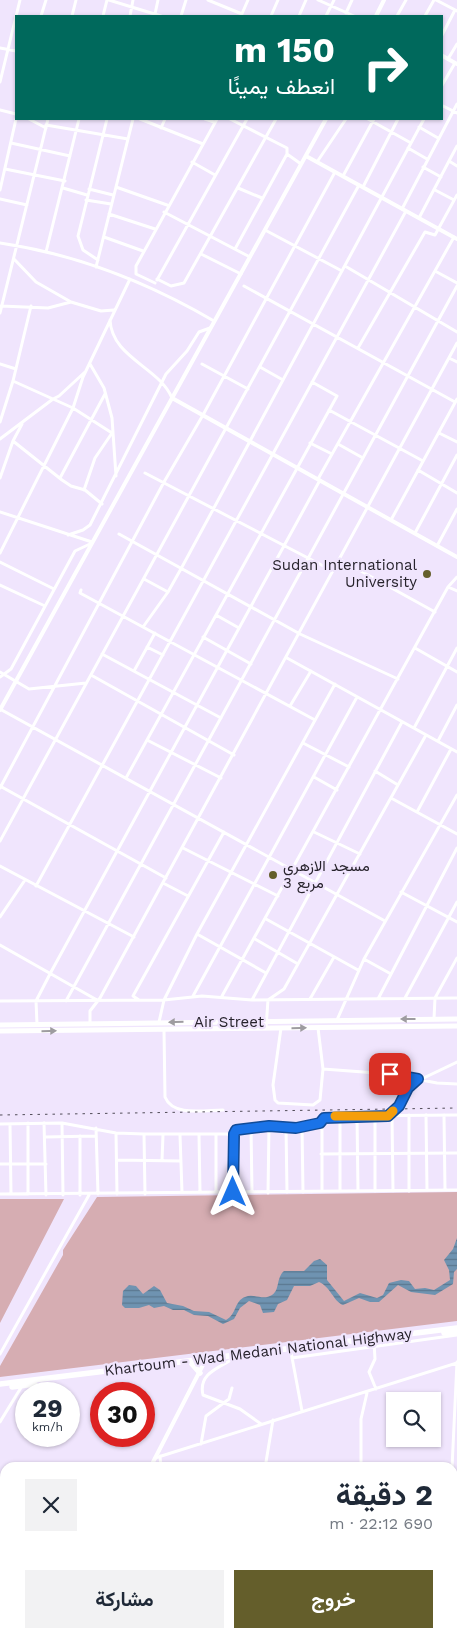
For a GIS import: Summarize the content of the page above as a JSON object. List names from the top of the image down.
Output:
{
  "streets": {
    "highway": ["Khartoum - Wad Medani National Highway"],
    "main road": ["Air Street"]
  },
  "places": ["Sudan International University", "مسجد الازهري مربع 3"],
  "page": {
    "turn": ["150 m", "انعطف يمينًا"],
    "speed": "29 km/h",
    "limit": "30",
    "heading": ["2 دقيقة", "690 m · 22:12"],
    "buttons": ["خروج", "مشاركة"]
  }
}
